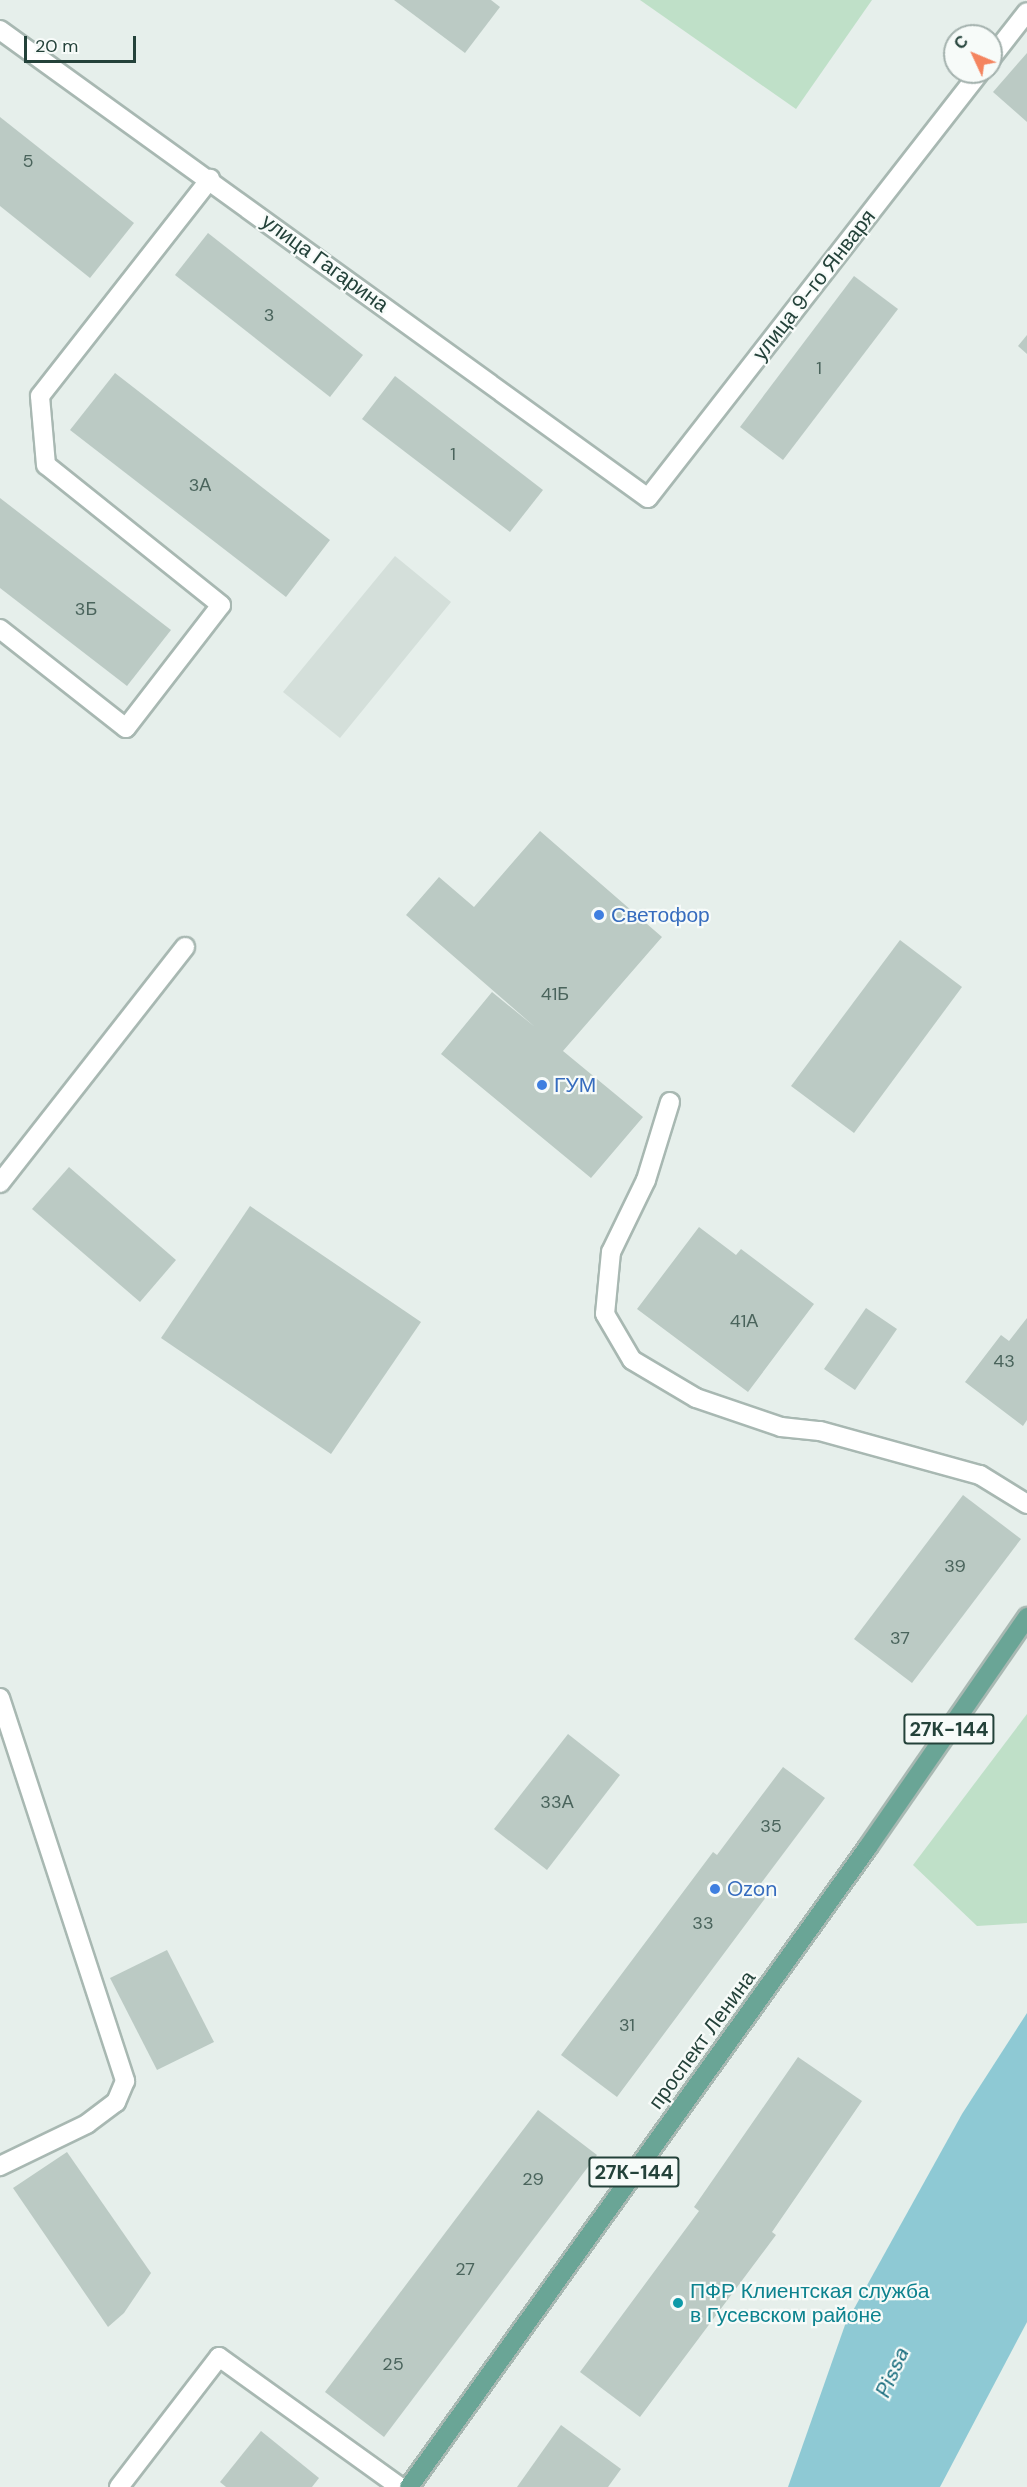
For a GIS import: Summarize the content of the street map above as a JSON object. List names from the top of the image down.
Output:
{
  "streets": {
    "main road": ["27К-144", "проспект Ленина"],
    "street": ["улица Гагарина", "улица 9-го Января"]
  },
  "crossings": [
    ["улица Гагарина", "улица 9-го Января"]
  ],
  "water": ["Pissa"],
  "places": [
    "Светофор",
    "ГУМ",
    "Ozon",
    "ПФР Клиентская служба в Гусевском районе"
  ],
  "house_numbers": [
    "5",
    "3",
    "1",
    "1",
    "3А",
    "3Б",
    "41Б",
    "41А",
    "43",
    "39",
    "37",
    "33А",
    "35",
    "33",
    "31",
    "29",
    "27",
    "25"
  ],
  "scale_bar": "20 m",
  "north": "top left"
}
